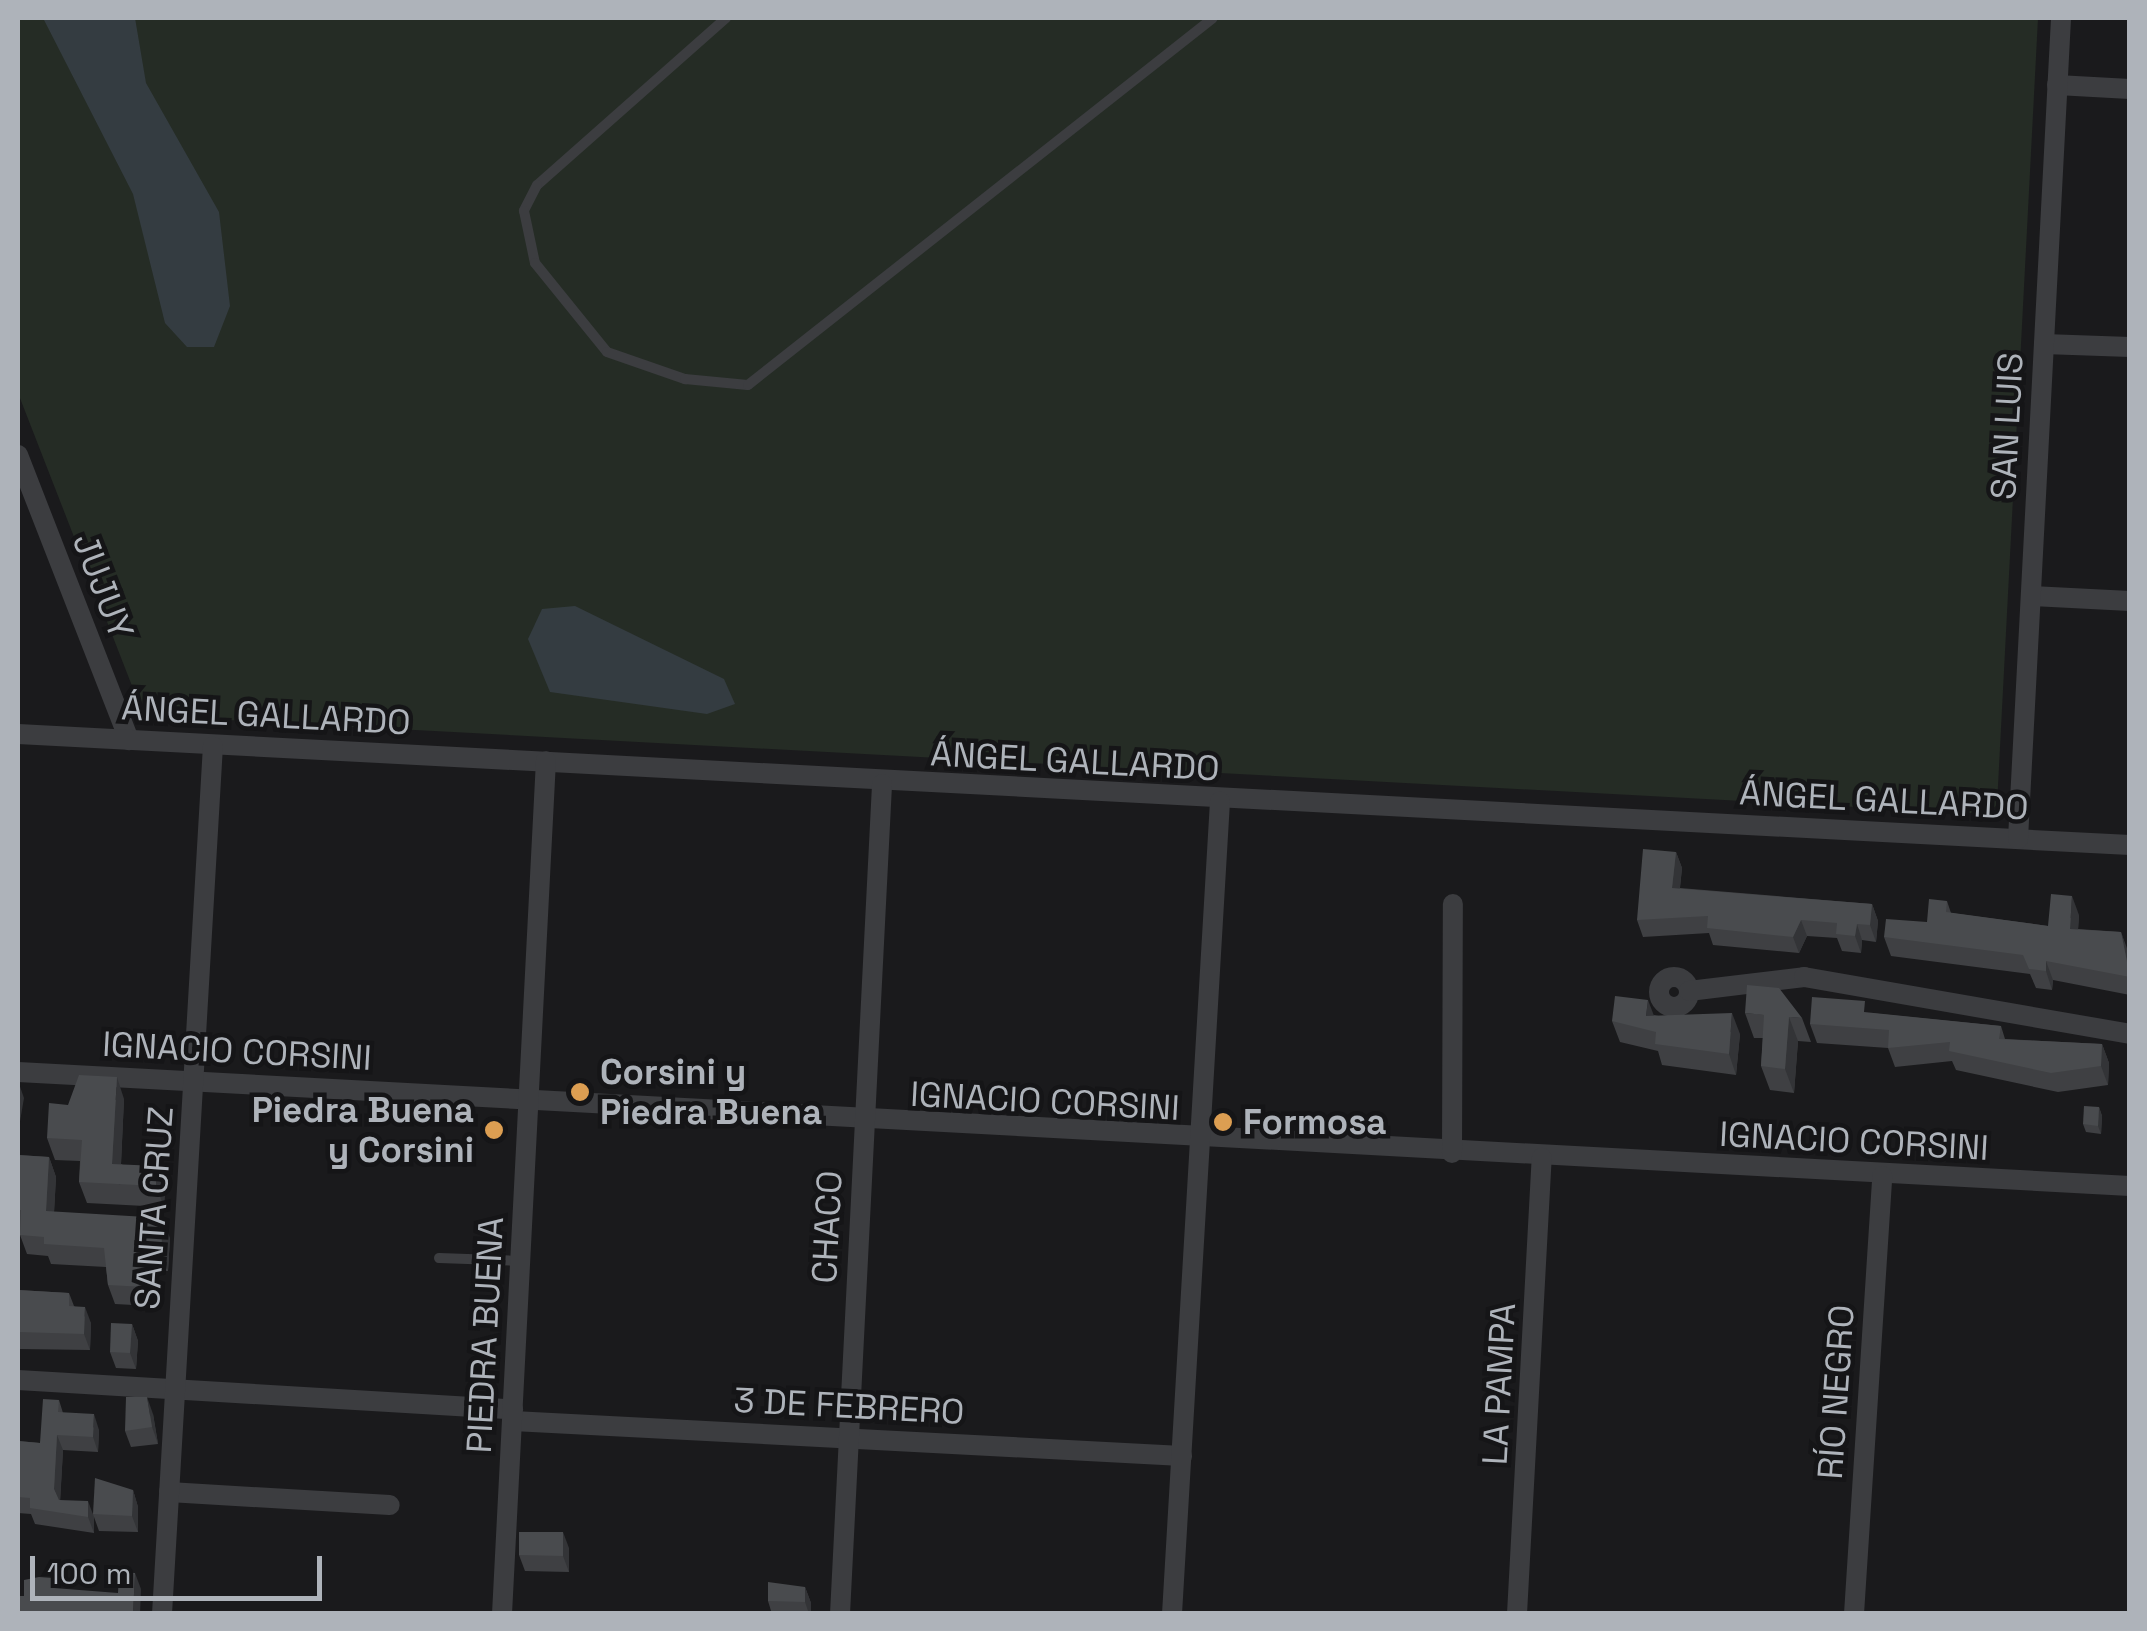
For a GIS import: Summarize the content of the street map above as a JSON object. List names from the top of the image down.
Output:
{
  "streets": {
    "street": [
      "SAN LUIS",
      "JUJUY",
      "ÁNGEL GALLARDO",
      "IGNACIO CORSINI",
      "SANTA CRUZ",
      "CHACO",
      "PIEDRA BUENA",
      "LA PAMPA",
      "RÍO NEGRO",
      "3 DE FEBRERO"
    ]
  },
  "crossings": [
    ["SAN LUIS", "ÁNGEL GALLARDO"],
    ["JUJUY", "ÁNGEL GALLARDO"],
    ["ÁNGEL GALLARDO", "SANTA CRUZ"],
    ["ÁNGEL GALLARDO", "CHACO"],
    ["ÁNGEL GALLARDO", "PIEDRA BUENA"],
    ["IGNACIO CORSINI", "SANTA CRUZ"],
    ["IGNACIO CORSINI", "CHACO"],
    ["IGNACIO CORSINI", "PIEDRA BUENA"],
    ["IGNACIO CORSINI", "LA PAMPA"],
    ["IGNACIO CORSINI", "RÍO NEGRO"],
    ["SANTA CRUZ", "3 DE FEBRERO"],
    ["CHACO", "3 DE FEBRERO"],
    ["PIEDRA BUENA", "3 DE FEBRERO"]
  ],
  "places": ["Corsini y Piedra Buena", "Formosa", "Piedra Buena y Corsini"],
  "scale_bar": "100 m"
}
